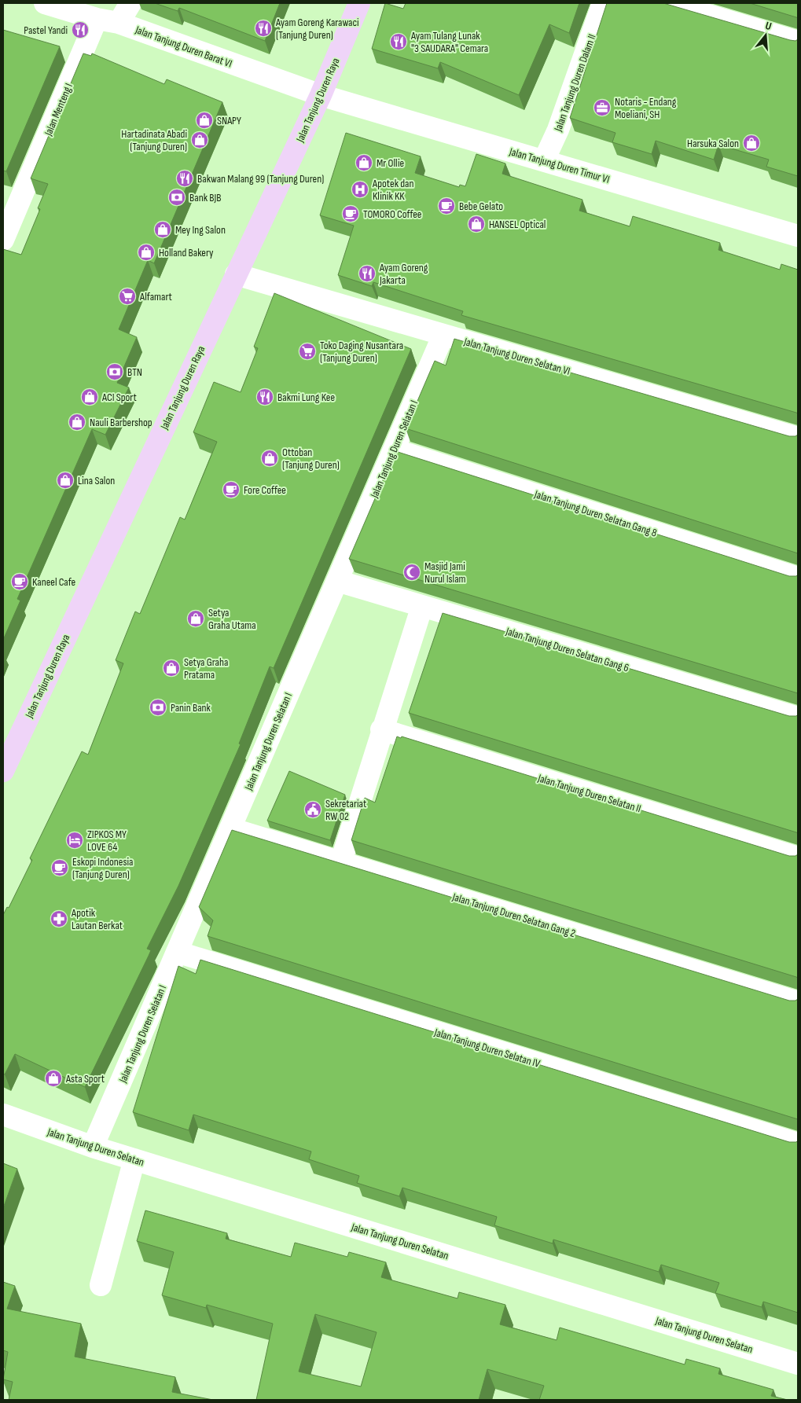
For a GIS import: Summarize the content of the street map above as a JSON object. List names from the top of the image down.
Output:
{
  "streets": {
    "main road": ["Jalan Tanjung Duren Raya"],
    "street": [
      "Jalan Tanjung Duren Barat VI",
      "Jalan Tanjung Duren Dalam II",
      "Jalan Menteng I",
      "Jalan Tanjung Duren Timur VI",
      "Jalan Tanjung Duren Selatan VI",
      "Jalan Tanjung Duren Selatan I",
      "Jalan Tanjung Duren Selatan Gang 8",
      "Jalan Tanjung Duren Selatan Gang 6",
      "Jalan Tanjung Duren Selatan II",
      "Jalan Tanjung Duren Selatan Gang 2",
      "Jalan Tanjung Duren Selatan IV",
      "Jalan Tanjung Duren Selatan"
    ]
  },
  "crossings": [
    ["Jalan Tanjung Duren Barat VI", "Jalan Tanjung Duren Raya"],
    ["Jalan Tanjung Duren Barat VI", "Jalan Menteng I"],
    ["Jalan Tanjung Duren Barat VI", "Jalan Tanjung Duren Timur VI"],
    ["Jalan Tanjung Duren Dalam II", "Jalan Tanjung Duren Timur VI"],
    ["Jalan Tanjung Duren Raya", "Jalan Tanjung Duren Timur VI"],
    ["Jalan Tanjung Duren Raya", "Jalan Tanjung Duren Selatan VI"],
    ["Jalan Tanjung Duren Selatan VI", "Jalan Tanjung Duren Selatan I"],
    ["Jalan Tanjung Duren Selatan I", "Jalan Tanjung Duren Selatan Gang 8"],
    ["Jalan Tanjung Duren Selatan I", "Jalan Tanjung Duren Selatan Gang 6"],
    ["Jalan Tanjung Duren Selatan I", "Jalan Tanjung Duren Selatan Gang 2"],
    ["Jalan Tanjung Duren Selatan I", "Jalan Tanjung Duren Selatan IV"],
    ["Jalan Tanjung Duren Selatan I", "Jalan Tanjung Duren Selatan"]
  ],
  "places": {
    "restaurant": [
      "Ayam Goreng Karawaci (Tanjung Duren)",
      "Pastel Yandi",
      "Ayam Tulang Lunak \"3 SAUDARA\" Cemara",
      "Bakwan Malang 99 (Tanjung Duren)",
      "Ayam Goreng Jakarta",
      "Bakmi Lung Kee"
    ],
    "office": ["Notaris - Endang Moeliani, SH"],
    "shop": [
      "SNAPY",
      "Hartadinata Abadi (Tanjung Duren)",
      "Harsuka Salon",
      "Mr Ollie",
      "HANSEL Optical",
      "Mey Ing Salon",
      "Holland Bakery",
      "ACI Sport",
      "Nauli Barbershop",
      "Ottoban (Tanjung Duren)",
      "Lina Salon",
      "Setya Graha Utama",
      "Setya Graha Pratama",
      "Asta Sport"
    ],
    "hospital": ["Apotek dan Klinik KK"],
    "bank": ["Bank BJB", "BTN", "Panin Bank"],
    "cafe": [
      "Bebe Gelato",
      "TOMORO Coffee",
      "Fore Coffee",
      "Kaneel Cafe",
      "Eskopi Indonesia (Tanjung Duren)"
    ],
    "supermarket": ["Alfamart", "Toko Daging Nusantara (Tanjung Duren)"],
    "mosque": ["Masjid Jami Nurul Islam"],
    "public building": ["Sekretariat RW 02"],
    "hotel": ["ZIPKOS MY LOVE 64"],
    "pharmacy": ["Apotik Lautan Berkat"]
  },
  "north": "top"
}
